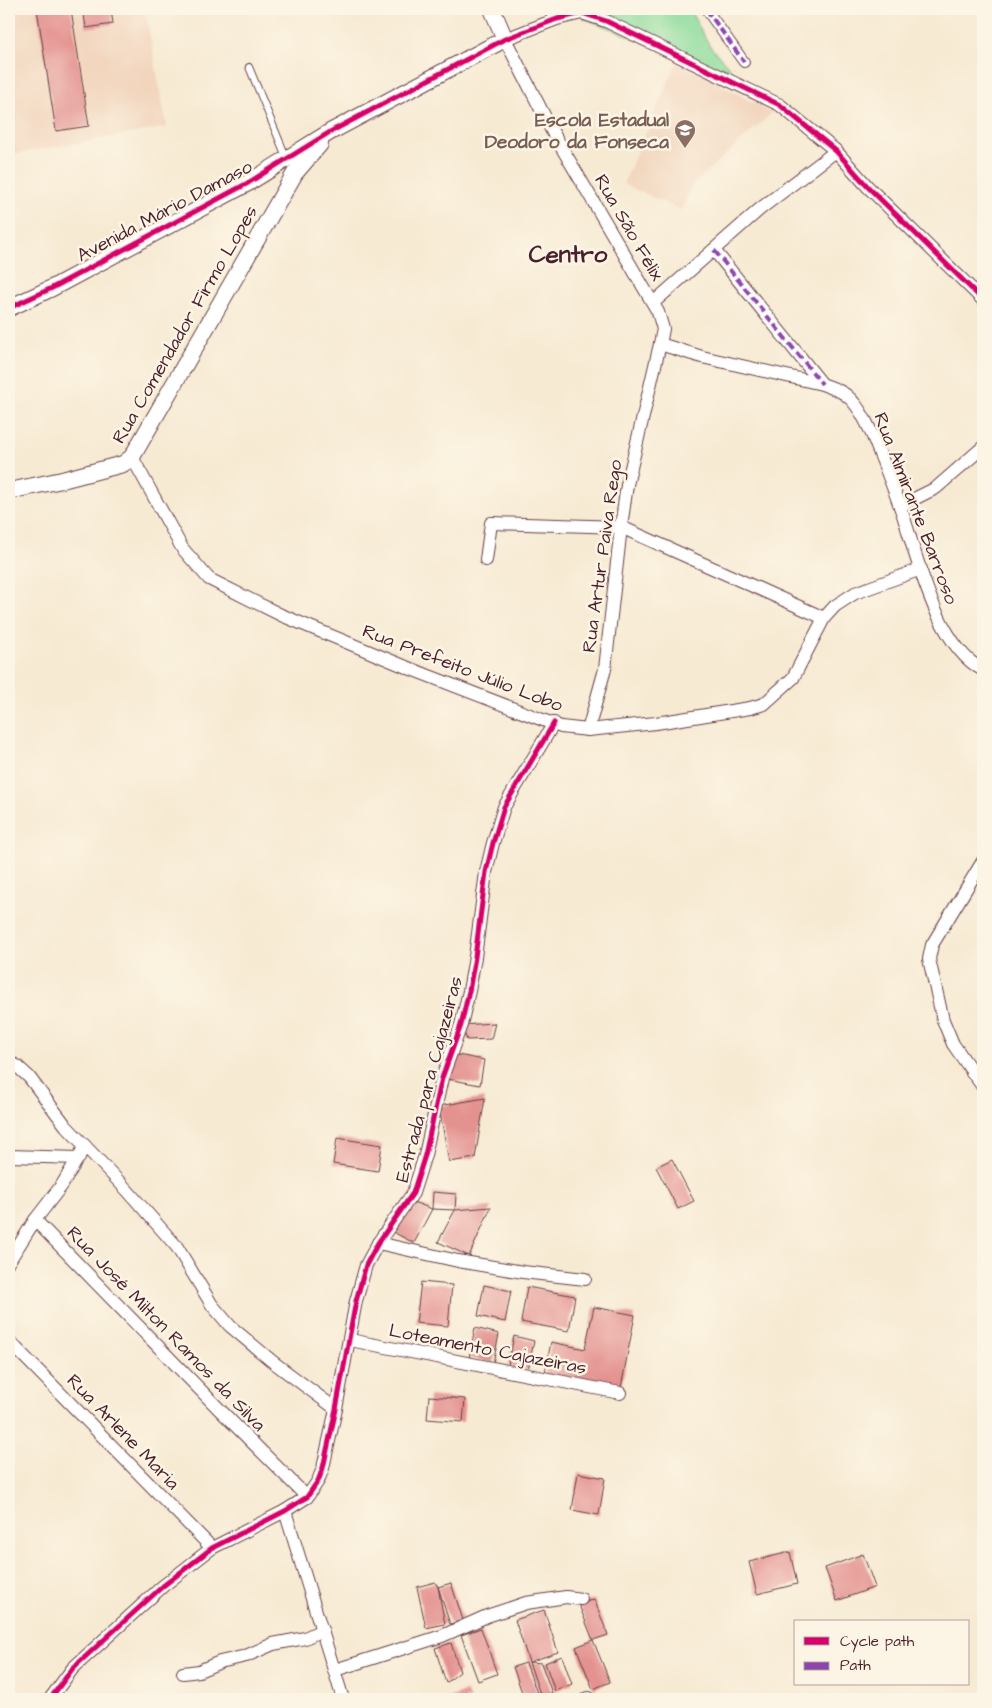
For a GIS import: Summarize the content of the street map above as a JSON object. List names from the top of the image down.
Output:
{
  "streets": {
    "street": [
      "Avenida Mário Damaso",
      "Rua São Félix",
      "Rua Comendador Firmo Lopes",
      "Rua Almirante Barroso",
      "Rua Artur Paiva Rego",
      "Rua Prefeito Júlio Lobo",
      "Estrada para Cajazeiras",
      "Rua José Milton Ramos da Silva",
      "Loteamento Cajazeiras",
      "Rua Arlene Maria"
    ]
  },
  "crossings": [
    ["Avenida Mário Damaso", "Rua São Félix"],
    ["Avenida Mário Damaso", "Rua Comendador Firmo Lopes"],
    ["Rua São Félix", "Rua Artur Paiva Rego"],
    ["Rua Comendador Firmo Lopes", "Rua Prefeito Júlio Lobo"],
    ["Rua Almirante Barroso", "Rua Prefeito Júlio Lobo"],
    ["Rua Artur Paiva Rego", "Rua Prefeito Júlio Lobo"],
    ["Rua Prefeito Júlio Lobo", "Estrada para Cajazeiras"],
    ["Estrada para Cajazeiras", "Rua José Milton Ramos da Silva"],
    ["Estrada para Cajazeiras", "Loteamento Cajazeiras"],
    ["Estrada para Cajazeiras", "Rua Arlene Maria"]
  ],
  "districts": ["Centro"],
  "places": {
    "school or university": ["Escola Estadual Deodoro da Fonseca"]
  },
  "legend": ["Cycle path", "Path"]
}
